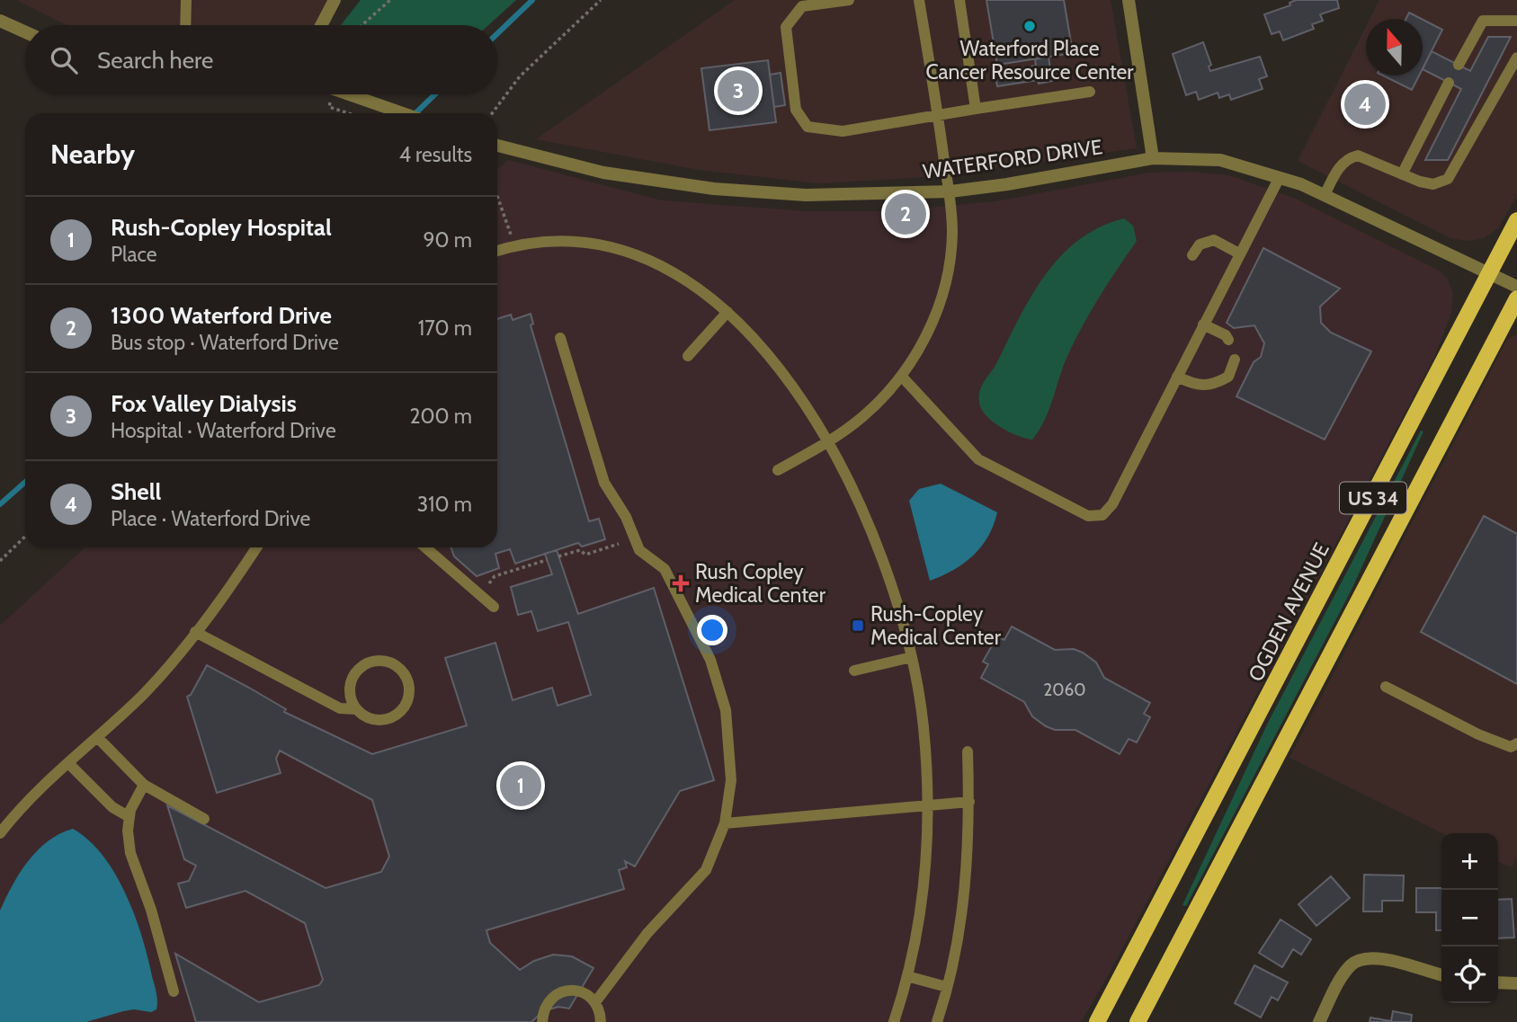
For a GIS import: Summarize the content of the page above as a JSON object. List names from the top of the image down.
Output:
{
  "streets": {
    "main road": ["US 34", "OGDEN AVENUE"],
    "street": ["WATERFORD DRIVE"]
  },
  "crossings": [
    ["WATERFORD DRIVE", "OGDEN AVENUE"]
  ],
  "places": {
    "other": ["Waterford Place Cancer Resource Center"],
    "health": ["Rush Copley Medical Center"],
    "transit": ["Rush-Copley Medical Center"]
  },
  "house_numbers": ["2060"],
  "north": "top",
  "page": {
    "search": "Search here",
    "pins": [
      "3",
      "4",
      "2",
      "1"
    ],
    "heading": ["Nearby", "4 results"],
    "list": [
      {
        "mark": "1",
        "name": "Rush-Copley Hospital",
        "note": "Place",
        "value": "90 m"
      },
      {
        "mark": "2",
        "name": "1300 Waterford Drive",
        "note": "Bus stop · Waterford Drive",
        "value": "170 m"
      },
      {
        "mark": "3",
        "name": "Fox Valley Dialysis",
        "note": "Hospital · Waterford Drive",
        "value": "200 m"
      },
      {
        "mark": "4",
        "name": "Shell",
        "note": "Place · Waterford Drive",
        "value": "310 m"
      }
    ],
    "map_buttons": ["+", "−"]
  }
}
